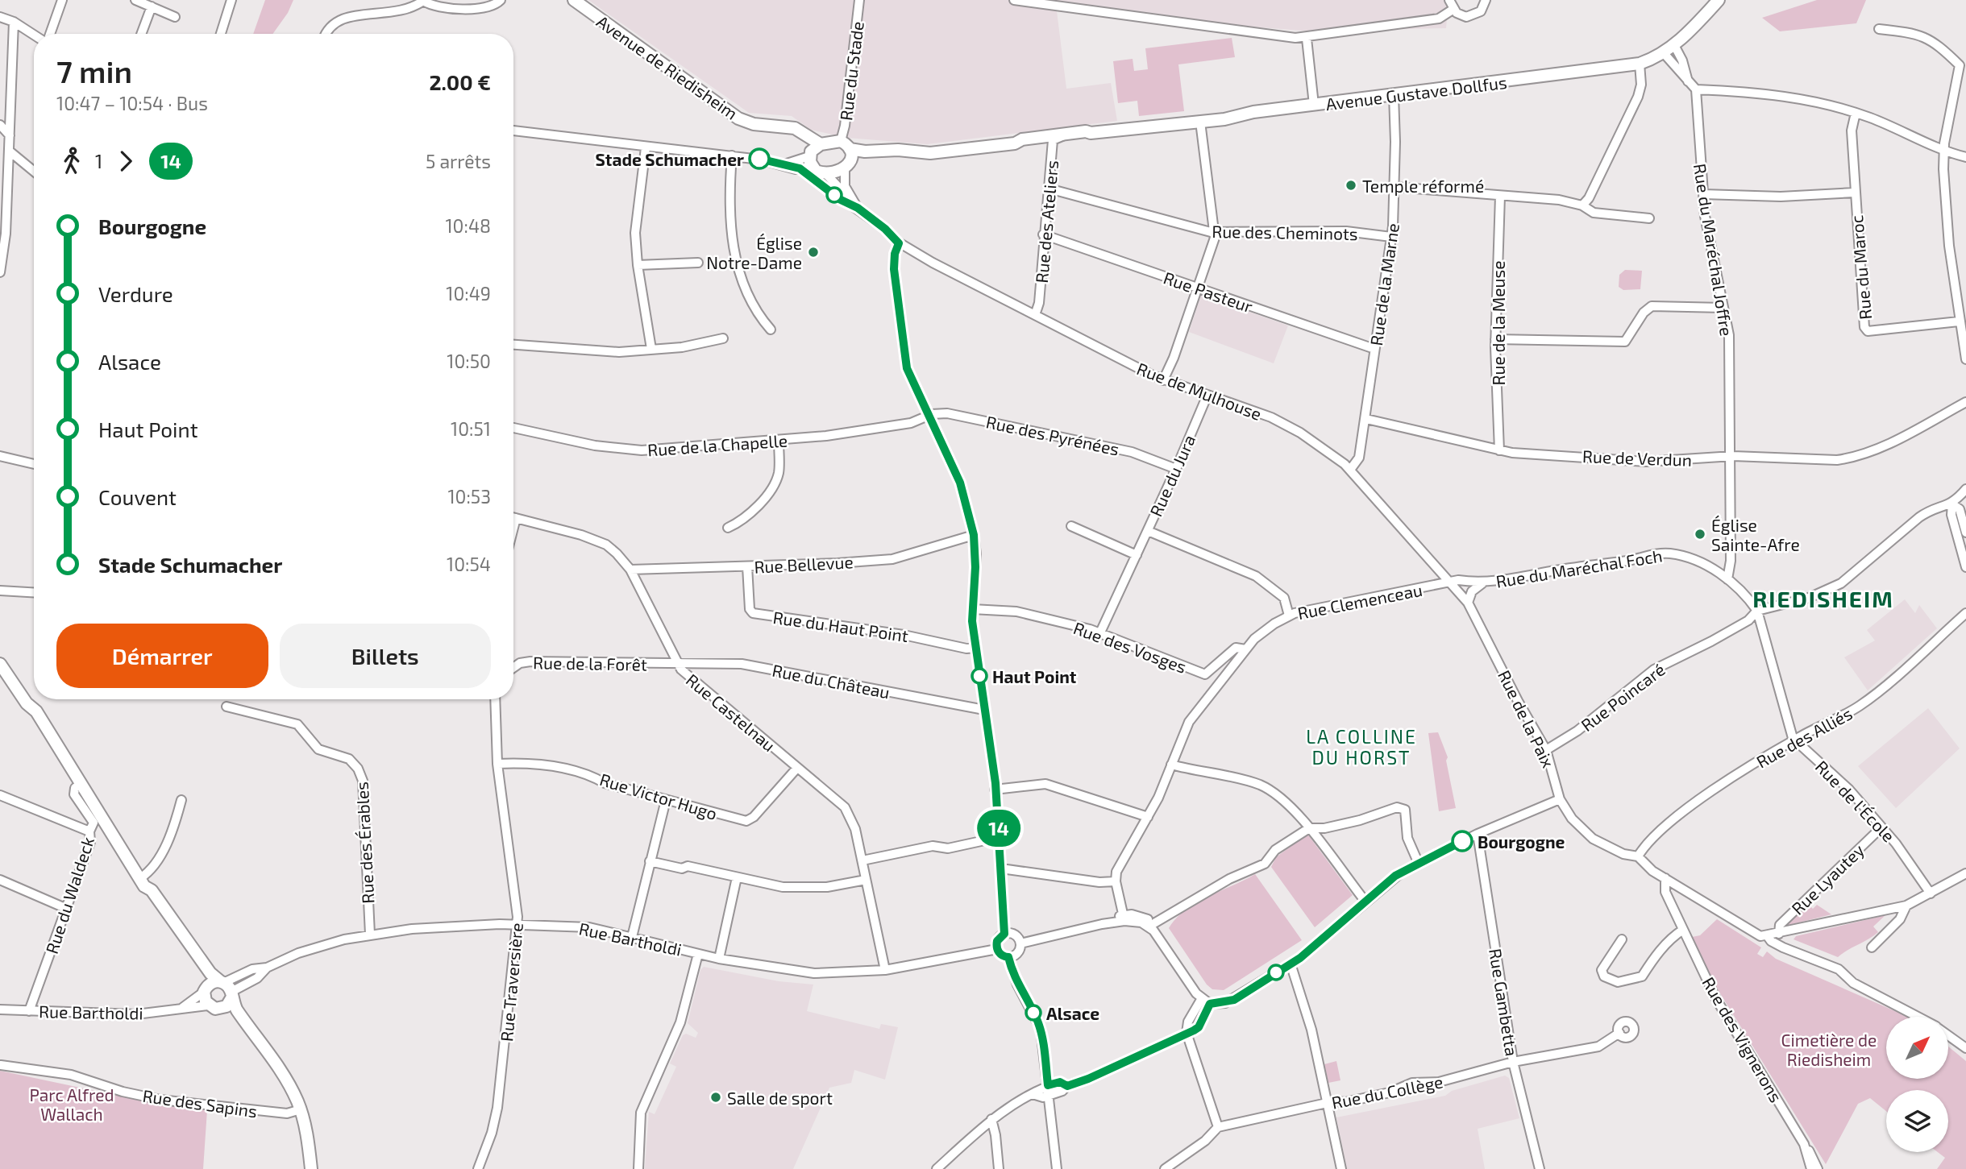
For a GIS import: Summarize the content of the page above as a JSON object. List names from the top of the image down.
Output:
{
  "streets": {
    "main road": ["Avenue de Riedisheim", "Avenue Gustave Dollfus"],
    "street": [
      "Rue du Stade",
      "Rue des Ateliers",
      "Rue des Cheminots",
      "Rue du Maréchal Joffre",
      "Rue du Maroc",
      "Rue de la Marne",
      "Rue Pasteur",
      "Rue de la Meuse",
      "Rue de Mulhouse",
      "Rue des Pyrénées",
      "Rue de la Chapelle",
      "Rue de Verdun",
      "Rue du Jura",
      "Rue Bellevue",
      "Rue du Maréchal Foch",
      "Rue Clemenceau",
      "Rue du Haut Point",
      "Rue des Vosges",
      "Rue de la Forêt",
      "Rue du Château",
      "Rue Poincaré",
      "Rue Castelnau",
      "Rue de la Paix",
      "Rue des Alliés",
      "Rue Victor Hugo",
      "Rue de l'École",
      "Rue des Érables",
      "Rue Lyautey",
      "Rue du Waldeck",
      "Rue Bartholdi",
      "Rue Traversière",
      "Rue Gambetta",
      "Rue des Vignerons",
      "Rue du Collège",
      "Rue des Sapins"
    ]
  },
  "crossings": [
    ["Avenue de Riedisheim", "Avenue Gustave Dollfus"],
    ["Avenue de Riedisheim", "Rue de Mulhouse"],
    ["Rue du Stade", "Avenue Gustave Dollfus"],
    ["Avenue Gustave Dollfus", "Rue des Ateliers"],
    ["Avenue Gustave Dollfus", "Rue du Maréchal Joffre"],
    ["Avenue Gustave Dollfus", "Rue de la Marne"],
    ["Avenue Gustave Dollfus", "Rue de Mulhouse"],
    ["Rue des Ateliers", "Rue des Cheminots"],
    ["Rue des Ateliers", "Rue Pasteur"],
    ["Rue des Ateliers", "Rue de Mulhouse"],
    ["Rue des Cheminots", "Rue de la Marne"],
    ["Rue du Maréchal Joffre", "Rue de Verdun"],
    ["Rue du Maréchal Joffre", "Rue du Maréchal Foch"],
    ["Rue de la Marne", "Rue Pasteur"],
    ["Rue de la Marne", "Rue de Mulhouse"],
    ["Rue de la Marne", "Rue de Verdun"],
    ["Rue de la Meuse", "Rue de Verdun"],
    ["Rue de Mulhouse", "Rue du Jura"],
    ["Rue de Mulhouse", "Rue du Maréchal Foch"],
    ["Rue de Mulhouse", "Rue Clemenceau"],
    ["Rue de Mulhouse", "Rue de la Paix"],
    ["Rue des Pyrénées", "Rue de la Chapelle"],
    ["Rue des Pyrénées", "Rue du Jura"],
    ["Rue du Jura", "Rue des Vosges"],
    ["Rue Bellevue", "Rue du Haut Point"],
    ["Rue Bellevue", "Rue Castelnau"],
    ["Rue du Maréchal Foch", "Rue Clemenceau"],
    ["Rue du Maréchal Foch", "Rue Poincaré"],
    ["Rue du Maréchal Foch", "Rue de la Paix"],
    ["Rue Clemenceau", "Rue des Vosges"],
    ["Rue Clemenceau", "Rue de la Paix"],
    ["Rue de la Forêt", "Rue du Château"],
    ["Rue de la Forêt", "Rue Castelnau"],
    ["Rue du Château", "Rue Castelnau"],
    ["Rue Poincaré", "Rue de la Paix"],
    ["Rue Castelnau", "Rue Victor Hugo"],
    ["Rue Castelnau", "Rue Bartholdi"],
    ["Rue de la Paix", "Rue des Alliés"],
    ["Rue des Alliés", "Rue de l'École"],
    ["Rue Victor Hugo", "Rue Traversière"],
    ["Rue de l'École", "Rue Lyautey"],
    ["Rue des Érables", "Rue Bartholdi"],
    ["Rue du Waldeck", "Rue Bartholdi"],
    ["Rue Bartholdi", "Rue Traversière"],
    ["Rue Gambetta", "Rue du Collège"]
  ],
  "districts": ["RIEDISHEIM", "LA COLLINE DU HORST"],
  "parks": ["Cimetière de Riedisheim", "Parc Alfred Wallach"],
  "places": [
    "Stade Schumacher",
    "Temple réformé",
    "Église Notre-Dame",
    "Église Sainte-Afre",
    "Haut Point",
    "Bourgogne",
    "Alsace",
    "Salle de sport"
  ],
  "lines": ["bus line 14"],
  "north": "top right",
  "page": {
    "on_map": "14",
    "heading": ["7 min", "10:47 – 10:54 · Bus", "2.00 €"],
    "legs": ["1", "14", "5 arrêts"],
    "list": [
      {
        "name": "Bourgogne",
        "value": "10:48"
      },
      {
        "name": "Verdure",
        "value": "10:49"
      },
      {
        "name": "Alsace",
        "value": "10:50"
      },
      {
        "name": "Haut Point",
        "value": "10:51"
      },
      {
        "name": "Couvent",
        "value": "10:53"
      },
      {
        "name": "Stade Schumacher",
        "value": "10:54"
      }
    ],
    "buttons": ["Démarrer", "Billets"]
  }
}
